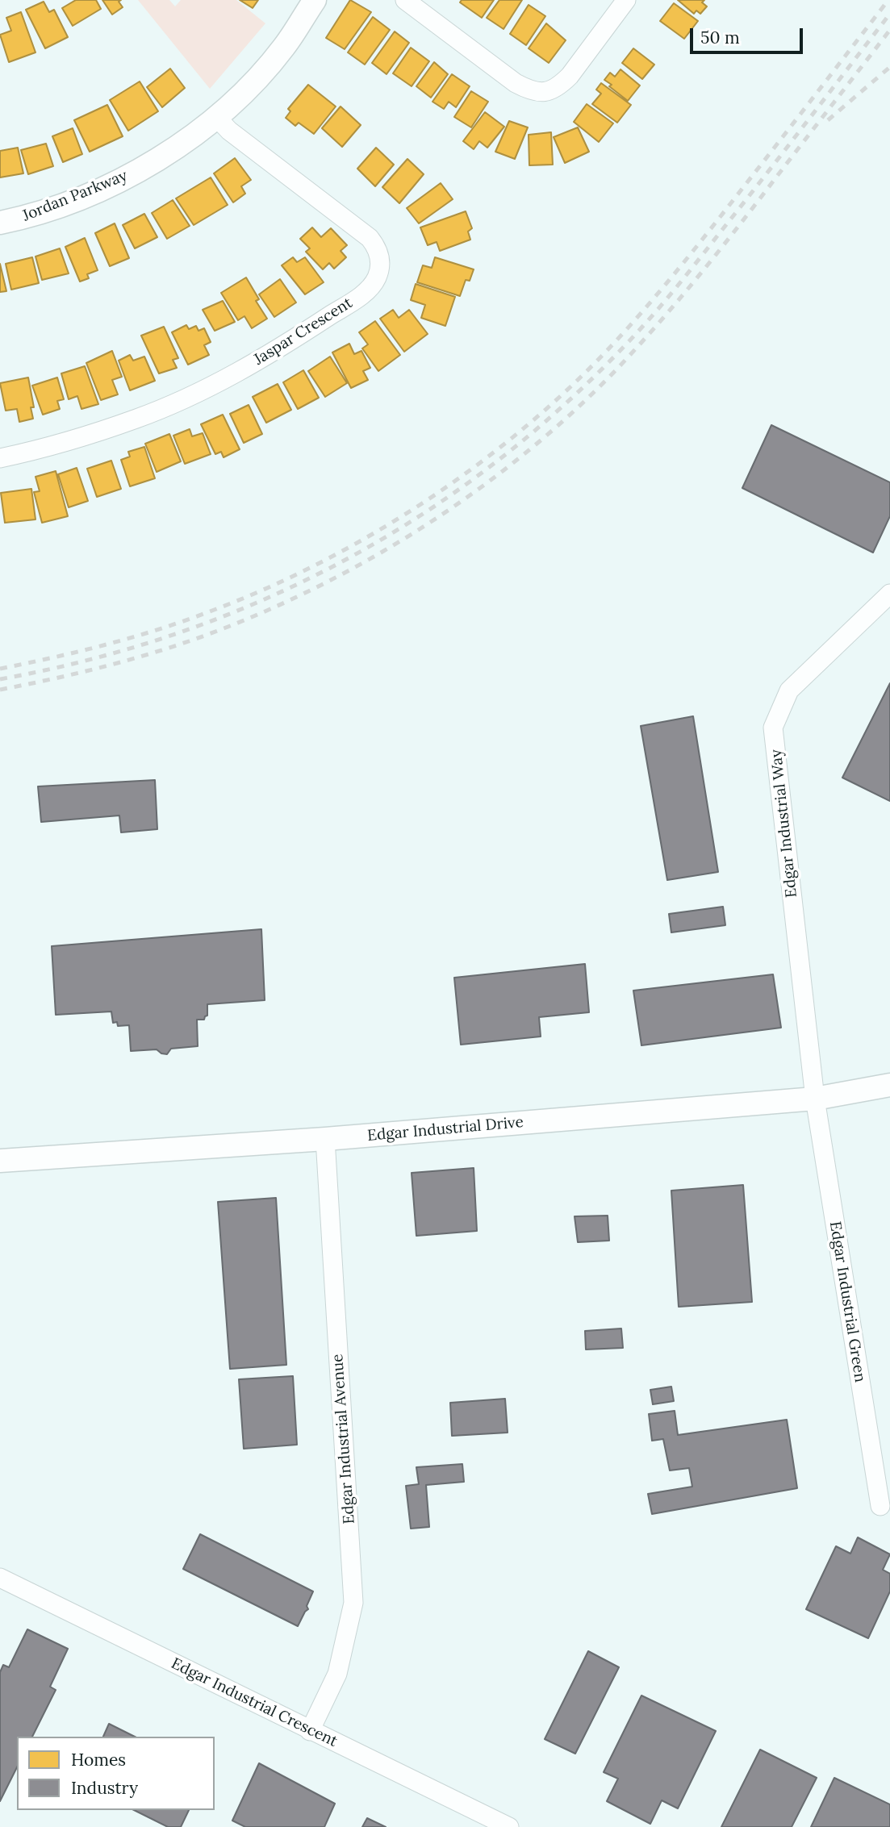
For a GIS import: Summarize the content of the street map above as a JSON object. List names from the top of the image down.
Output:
{
  "streets": {
    "street": [
      "Jordan Parkway",
      "Jaspar Crescent",
      "Edgar Industrial Way",
      "Edgar Industrial Drive",
      "Edgar Industrial Green",
      "Edgar Industrial Avenue",
      "Edgar Industrial Crescent"
    ]
  },
  "crossings": [
    ["Jordan Parkway", "Jaspar Crescent"],
    ["Edgar Industrial Way", "Edgar Industrial Drive"],
    ["Edgar Industrial Way", "Edgar Industrial Green"],
    ["Edgar Industrial Drive", "Edgar Industrial Green"],
    ["Edgar Industrial Drive", "Edgar Industrial Avenue"],
    ["Edgar Industrial Avenue", "Edgar Industrial Crescent"]
  ],
  "legend": ["Homes", "Industry"],
  "scale_bar": "50 m"
}
